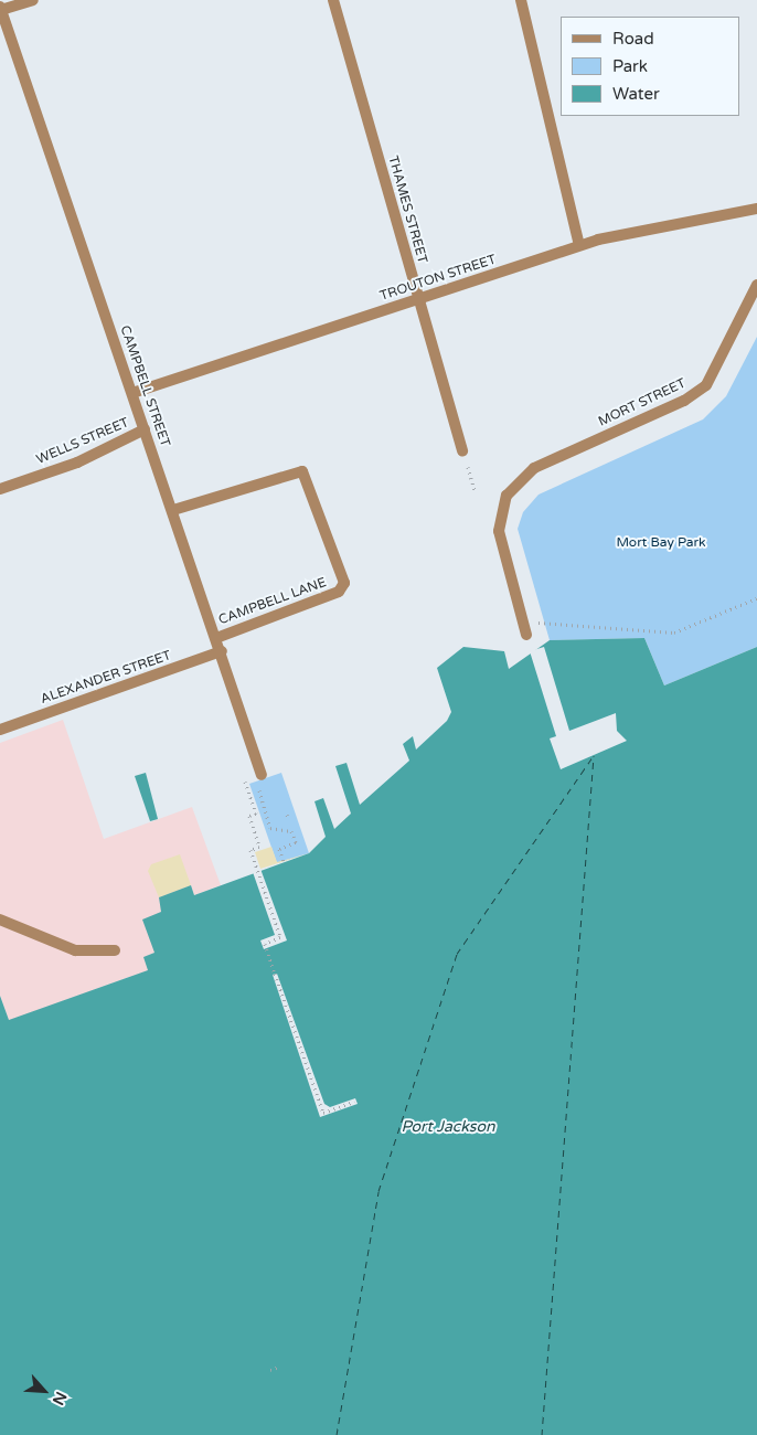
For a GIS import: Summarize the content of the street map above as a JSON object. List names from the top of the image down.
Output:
{
  "streets": {
    "street": [
      "THAMES STREET",
      "TROUTON STREET",
      "CAMPBELL STREET",
      "MORT STREET",
      "WELLS STREET",
      "CAMPBELL LANE",
      "ALEXANDER STREET"
    ]
  },
  "crossings": [
    ["THAMES STREET", "TROUTON STREET"],
    ["TROUTON STREET", "CAMPBELL STREET"],
    ["CAMPBELL STREET", "WELLS STREET"],
    ["CAMPBELL STREET", "CAMPBELL LANE"],
    ["CAMPBELL STREET", "ALEXANDER STREET"]
  ],
  "water": ["Port Jackson"],
  "parks": ["Mort Bay Park"],
  "legend": ["Road", "Park", "Water"],
  "north": "bottom right"
}
